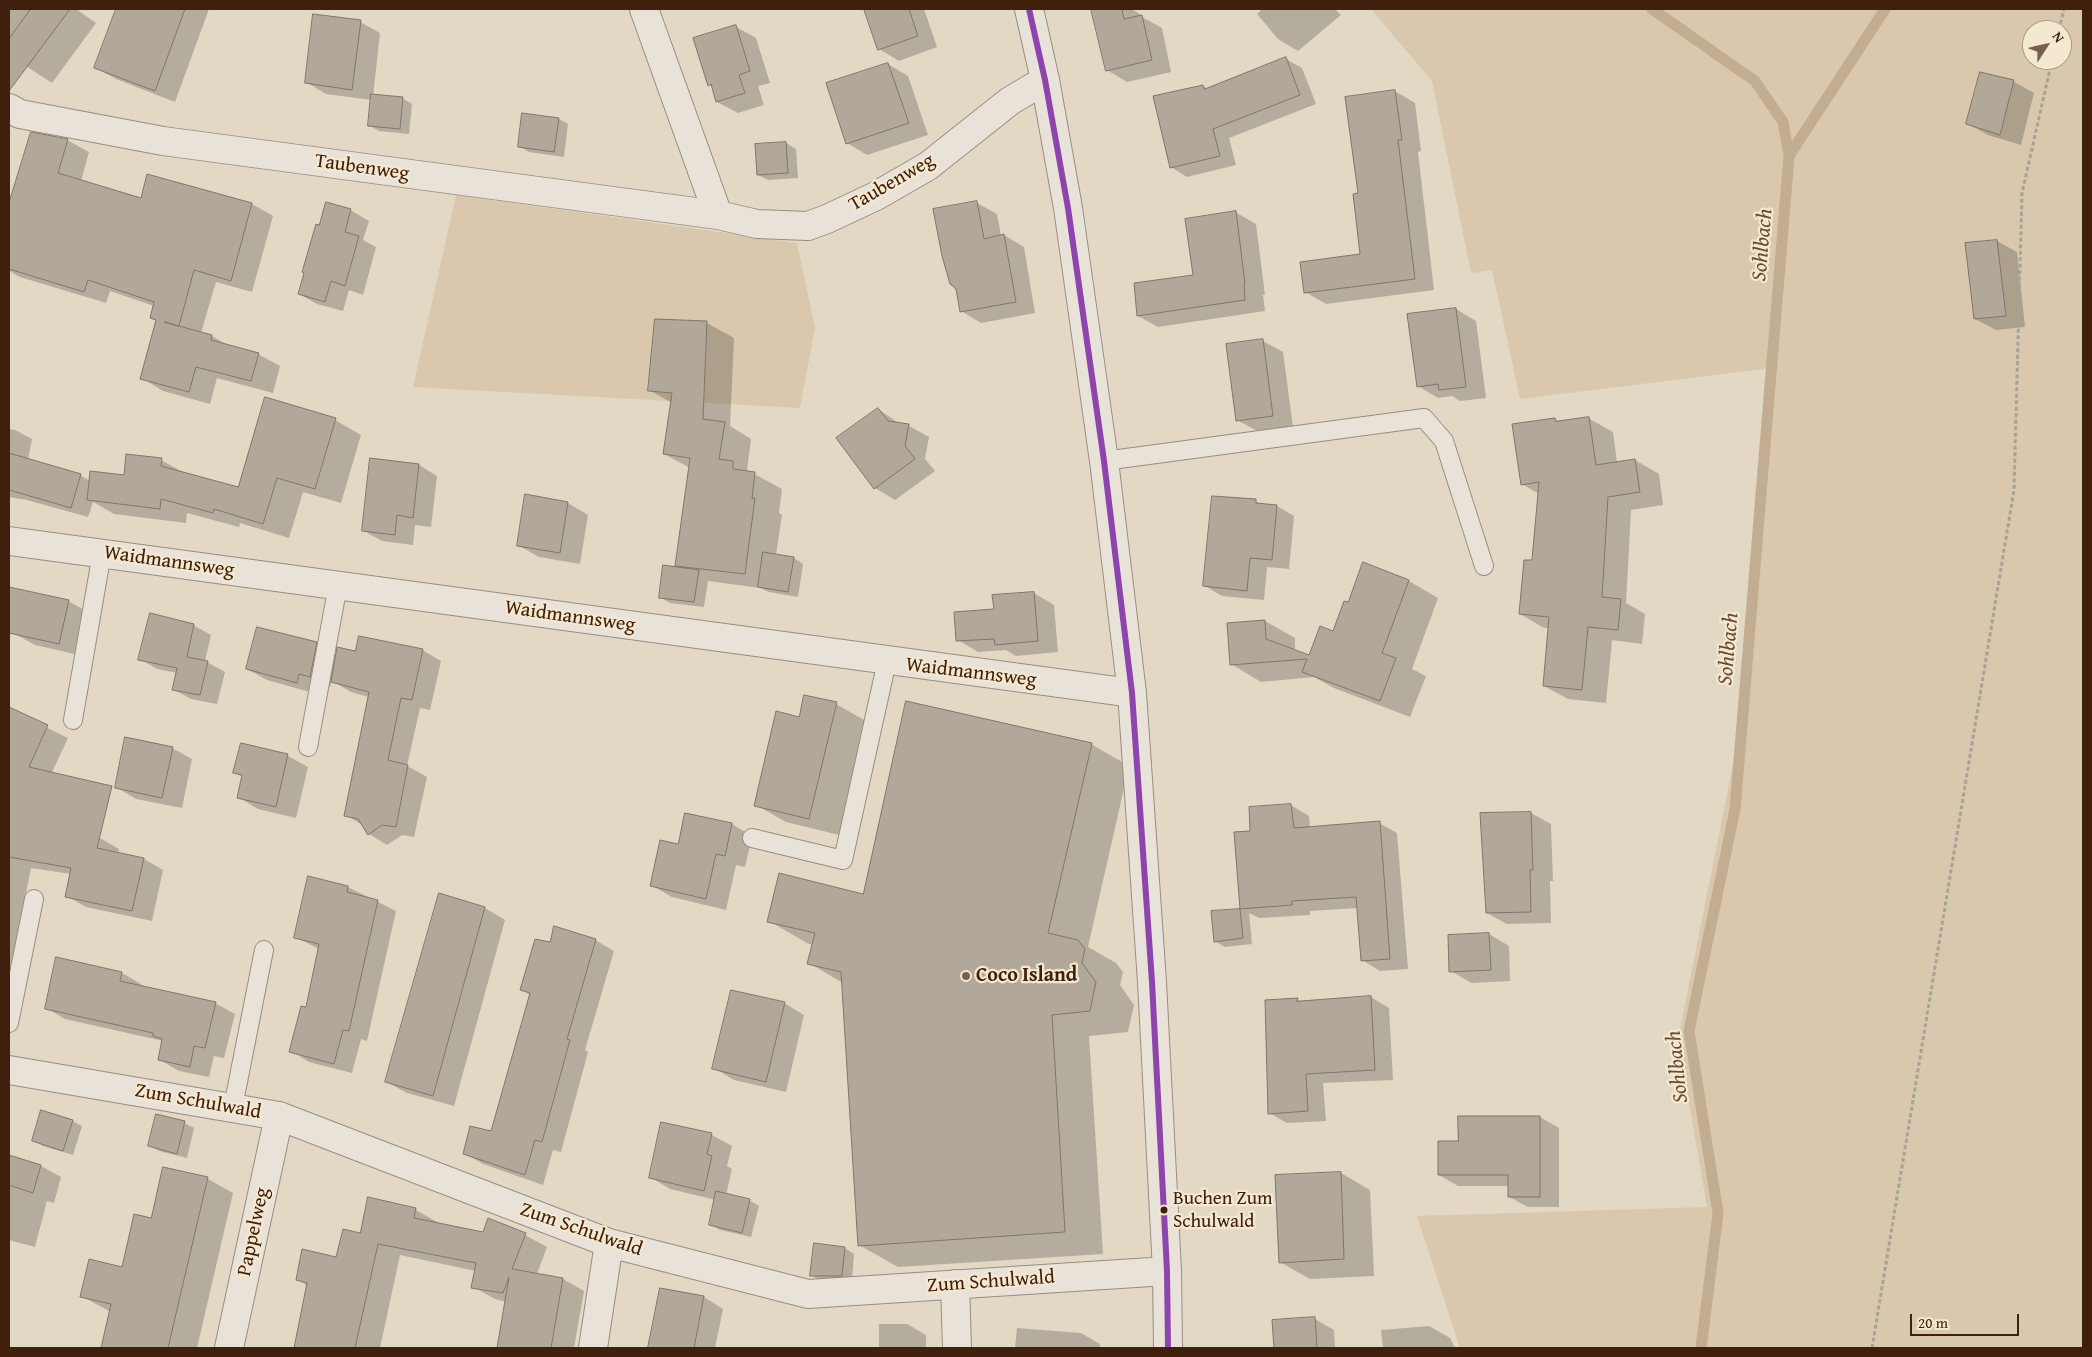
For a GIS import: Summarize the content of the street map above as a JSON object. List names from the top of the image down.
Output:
{
  "streets": {
    "street": [
      "Taubenweg",
      "Waidmannsweg",
      "Zum Schulwald",
      "Pappelweg"
    ]
  },
  "crossings": [
    ["Zum Schulwald", "Pappelweg"]
  ],
  "water": ["Sohlbach"],
  "places": ["Coco Island", "Buchen Zum Schulwald"],
  "scale_bar": "20 m",
  "north": "top right"
}
